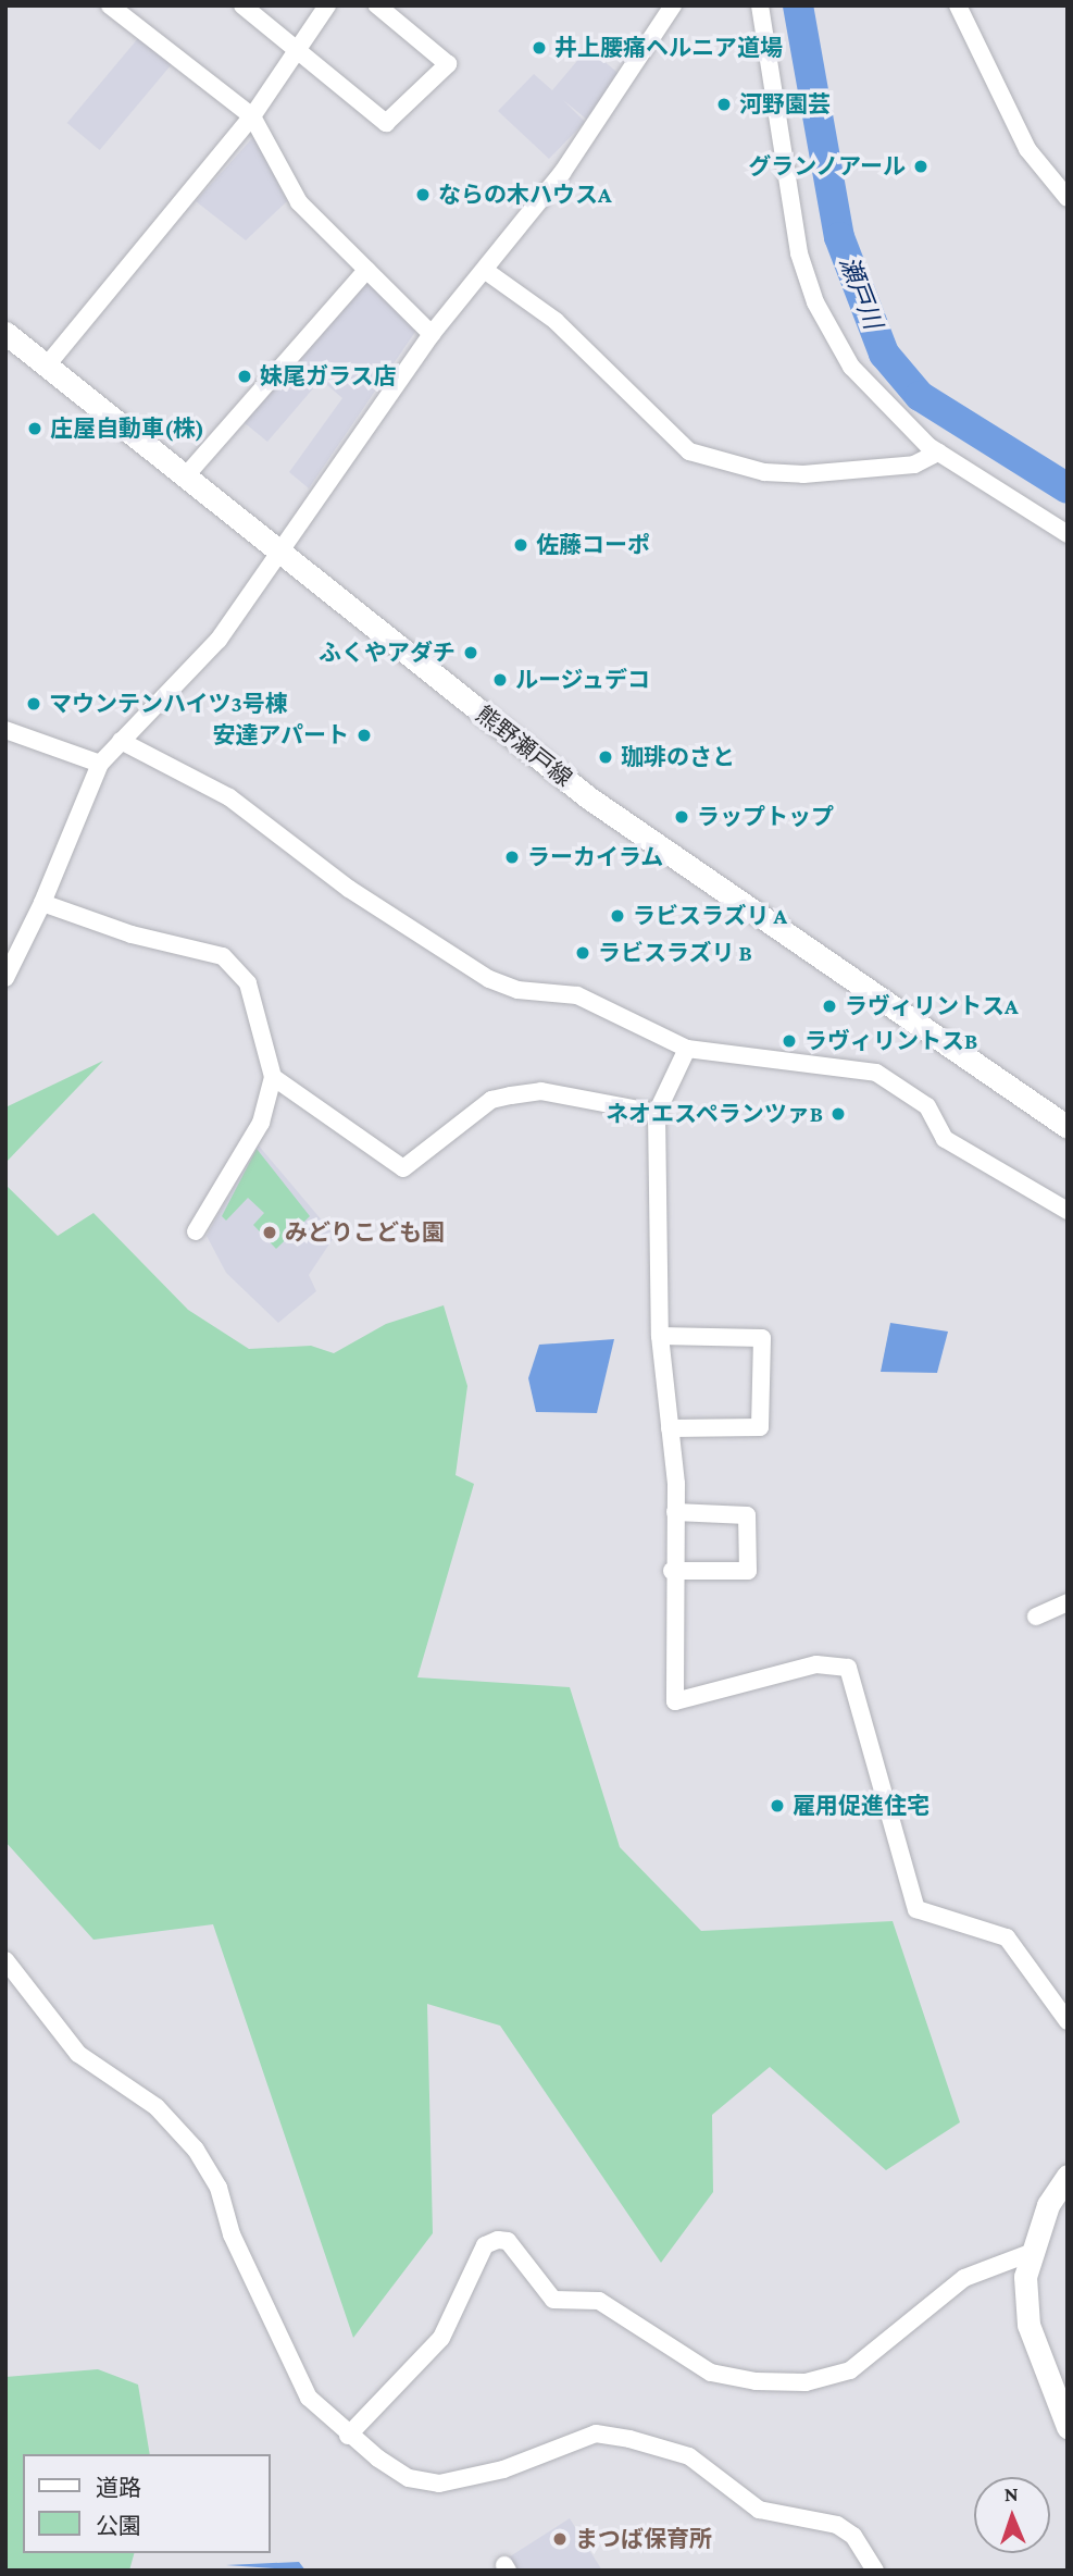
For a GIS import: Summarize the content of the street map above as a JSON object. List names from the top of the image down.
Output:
{
  "streets": {
    "main road": ["熊野瀬戸線"]
  },
  "water": ["瀬戸川"],
  "places": [
    "井上腰痛ヘルニア道場",
    "河野園芸",
    "グランノアール",
    "ならの木ハウスA",
    "妹尾ガラス店",
    "庄屋自動車(株)",
    "佐藤コーポ",
    "ふくやアダチ",
    "ルージュデコ",
    "マウンテンハイツ3号棟",
    "安達アパート",
    "珈琲のさと",
    "ラップトップ",
    "ラーカイラム",
    "ラビスラズリ A",
    "ラビスラズリ B",
    "ラヴィリントスA",
    "ラヴィリントスB",
    "ネオエスペランツァB",
    "みどりこども園",
    "雇用促進住宅",
    "まつば保育所"
  ],
  "legend": ["道路", "公園"],
  "north": "top"
}
